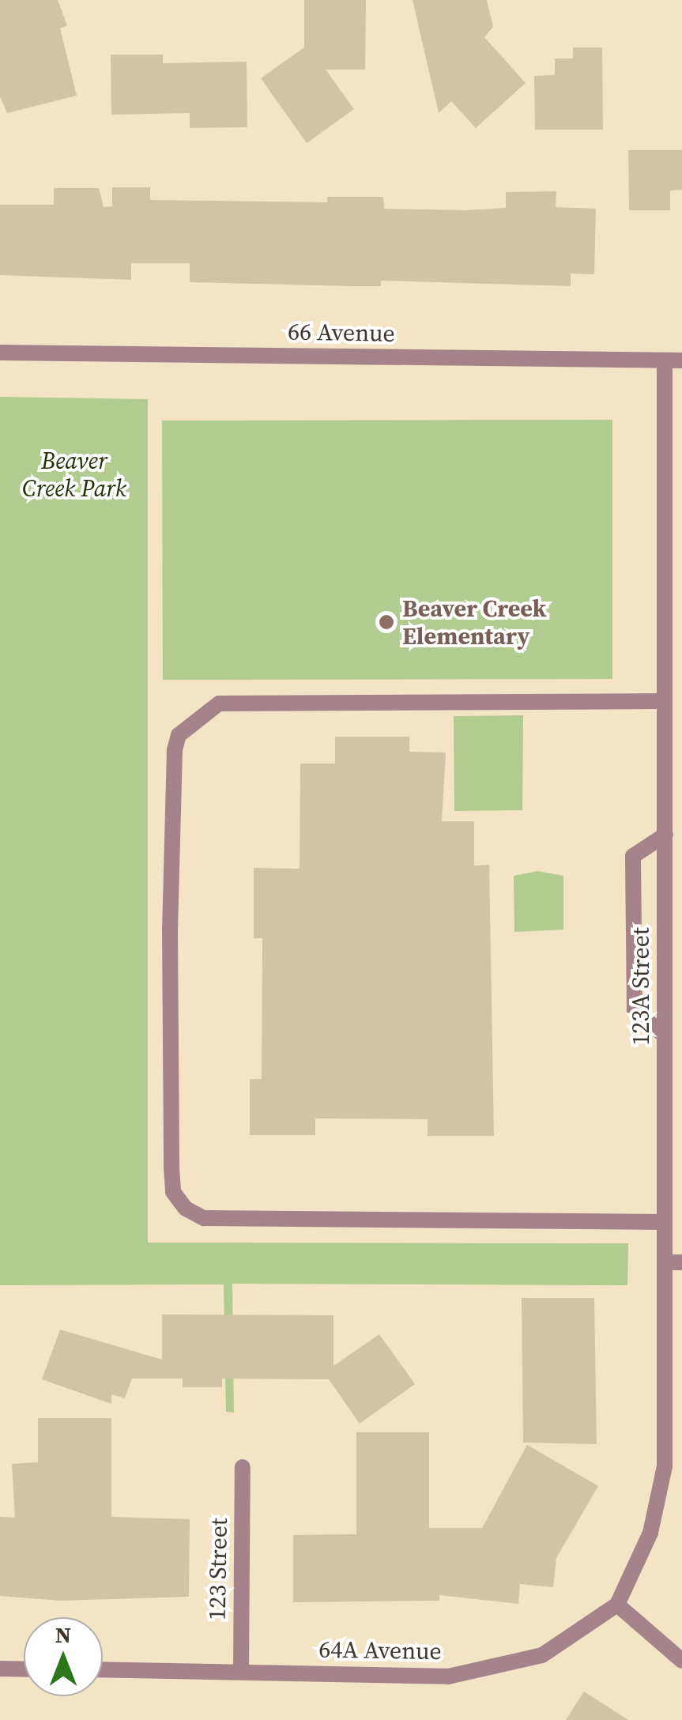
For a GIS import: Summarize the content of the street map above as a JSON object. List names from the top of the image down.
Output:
{
  "streets": {
    "street": [
      "66 Avenue",
      "123A Street",
      "123 Street",
      "64A Avenue"
    ]
  },
  "crossings": [
    ["66 Avenue", "123A Street"],
    ["123A Street", "64A Avenue"],
    ["123 Street", "64A Avenue"]
  ],
  "parks": ["Beaver Creek Park"],
  "places": ["Beaver Creek Elementary"],
  "north": "top"
}
